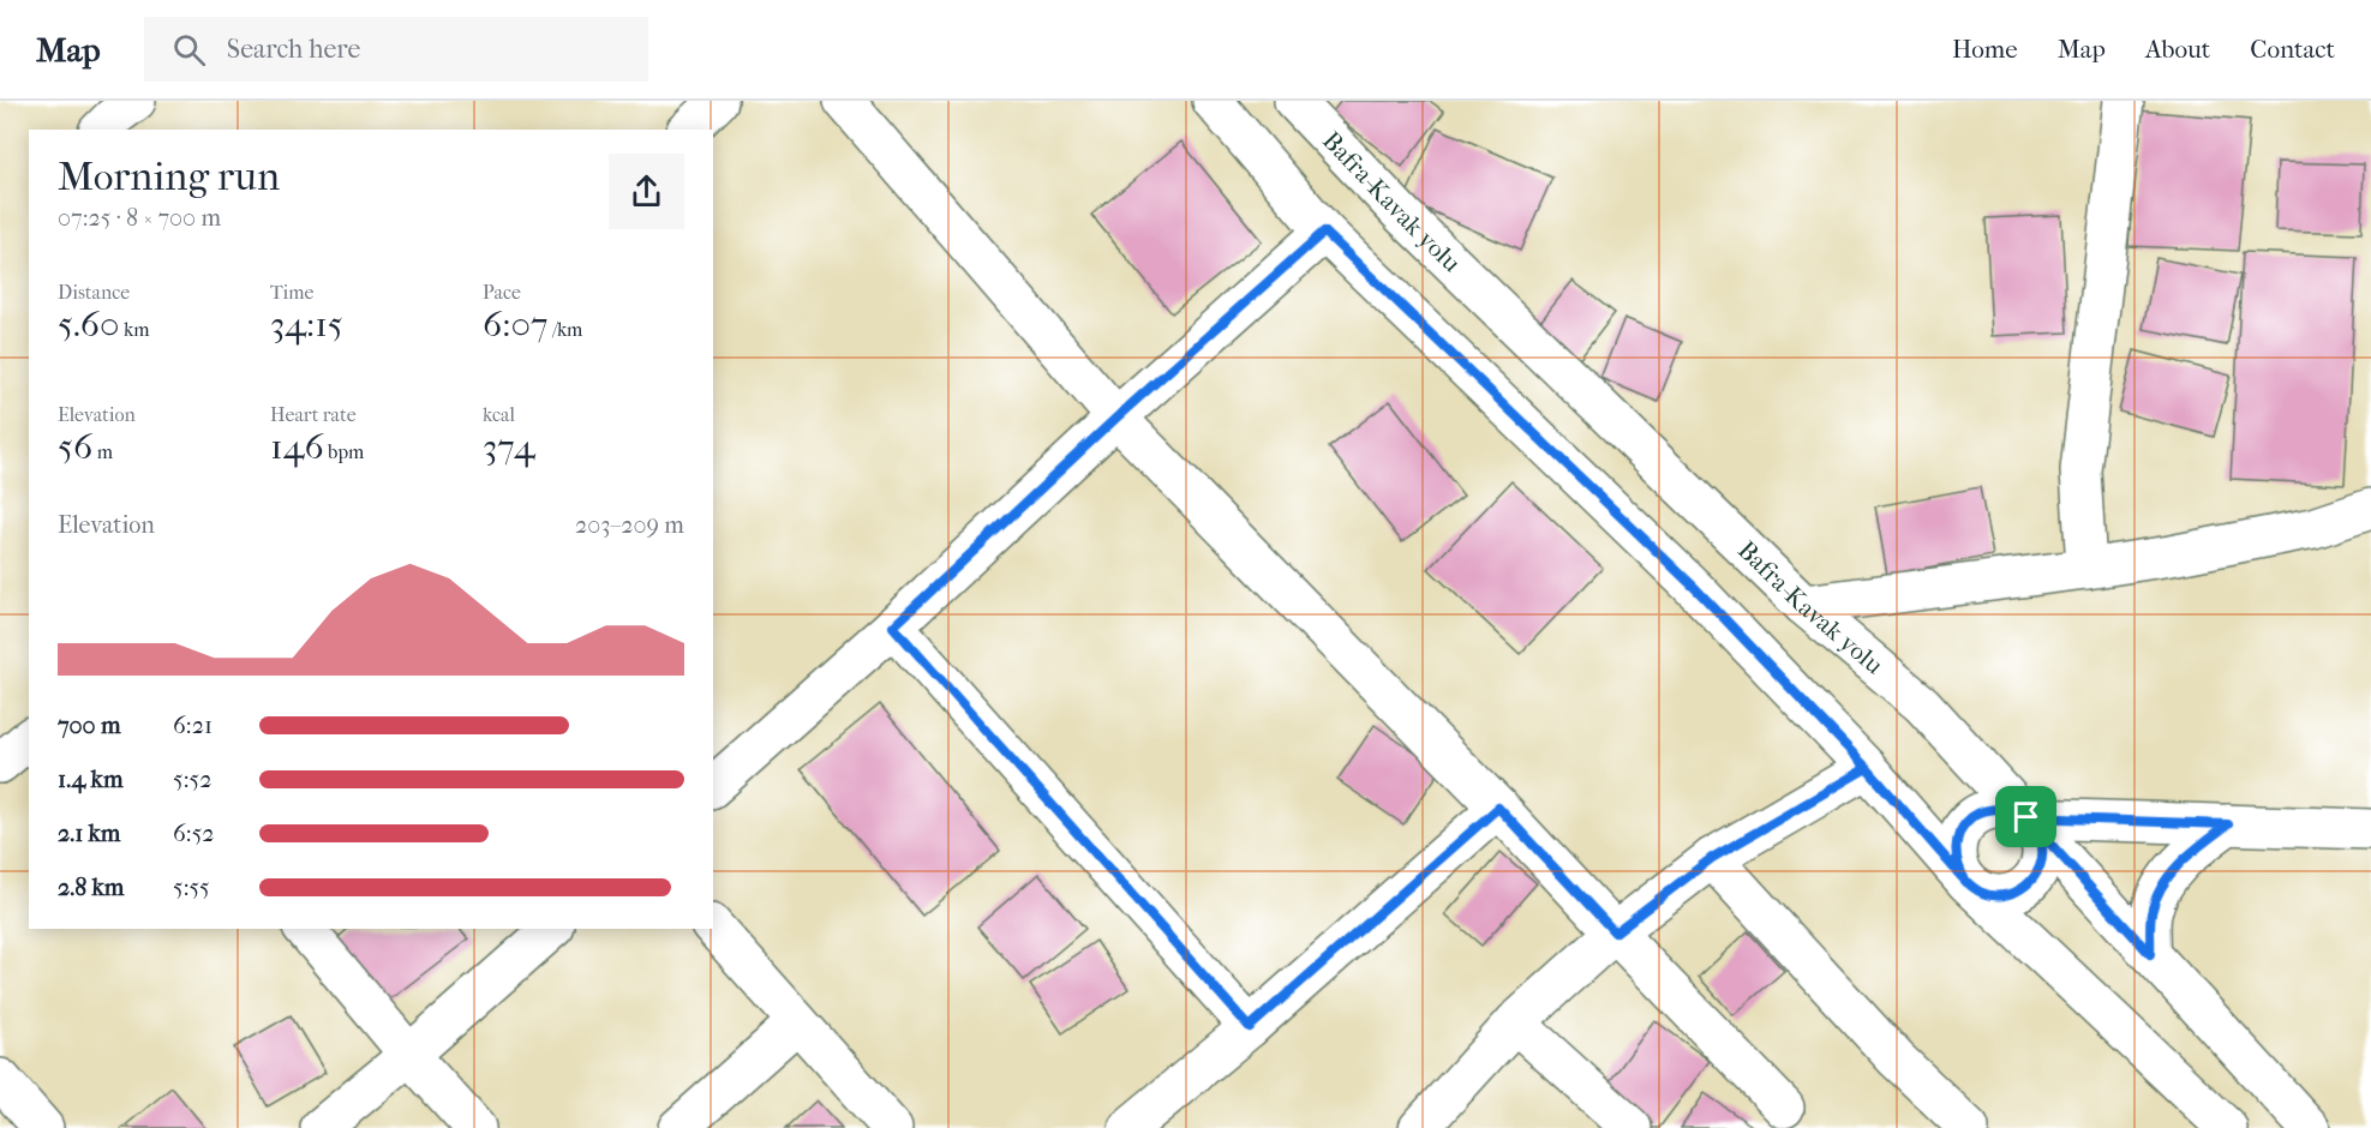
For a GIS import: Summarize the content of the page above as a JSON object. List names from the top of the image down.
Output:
{
  "streets": {
    "street": ["Bafra-Kavak yolu"]
  },
  "page": {
    "header": "Map",
    "search": "Search here",
    "nav": [
      "Home",
      "Map",
      "About",
      "Contact"
    ],
    "heading": ["Morning run", "07:25 · 8 × 700 m"],
    "stats": [
      ["Distance", "5.60 km"],
      ["Time", "34:15"],
      ["Pace", "6:07 /km"],
      ["Elevation", "56 m"],
      ["Heart rate", "146 bpm"],
      ["kcal", "374"]
    ],
    "chart": ["Elevation", "203–209 m"],
    "list": [
      {
        "name": "700 m",
        "note": "6:21"
      },
      {
        "name": "1.4 km",
        "note": "5:52"
      },
      {
        "name": "2.1 km",
        "note": "6:52"
      },
      {
        "name": "2.8 km",
        "note": "5:55"
      }
    ]
  }
}
